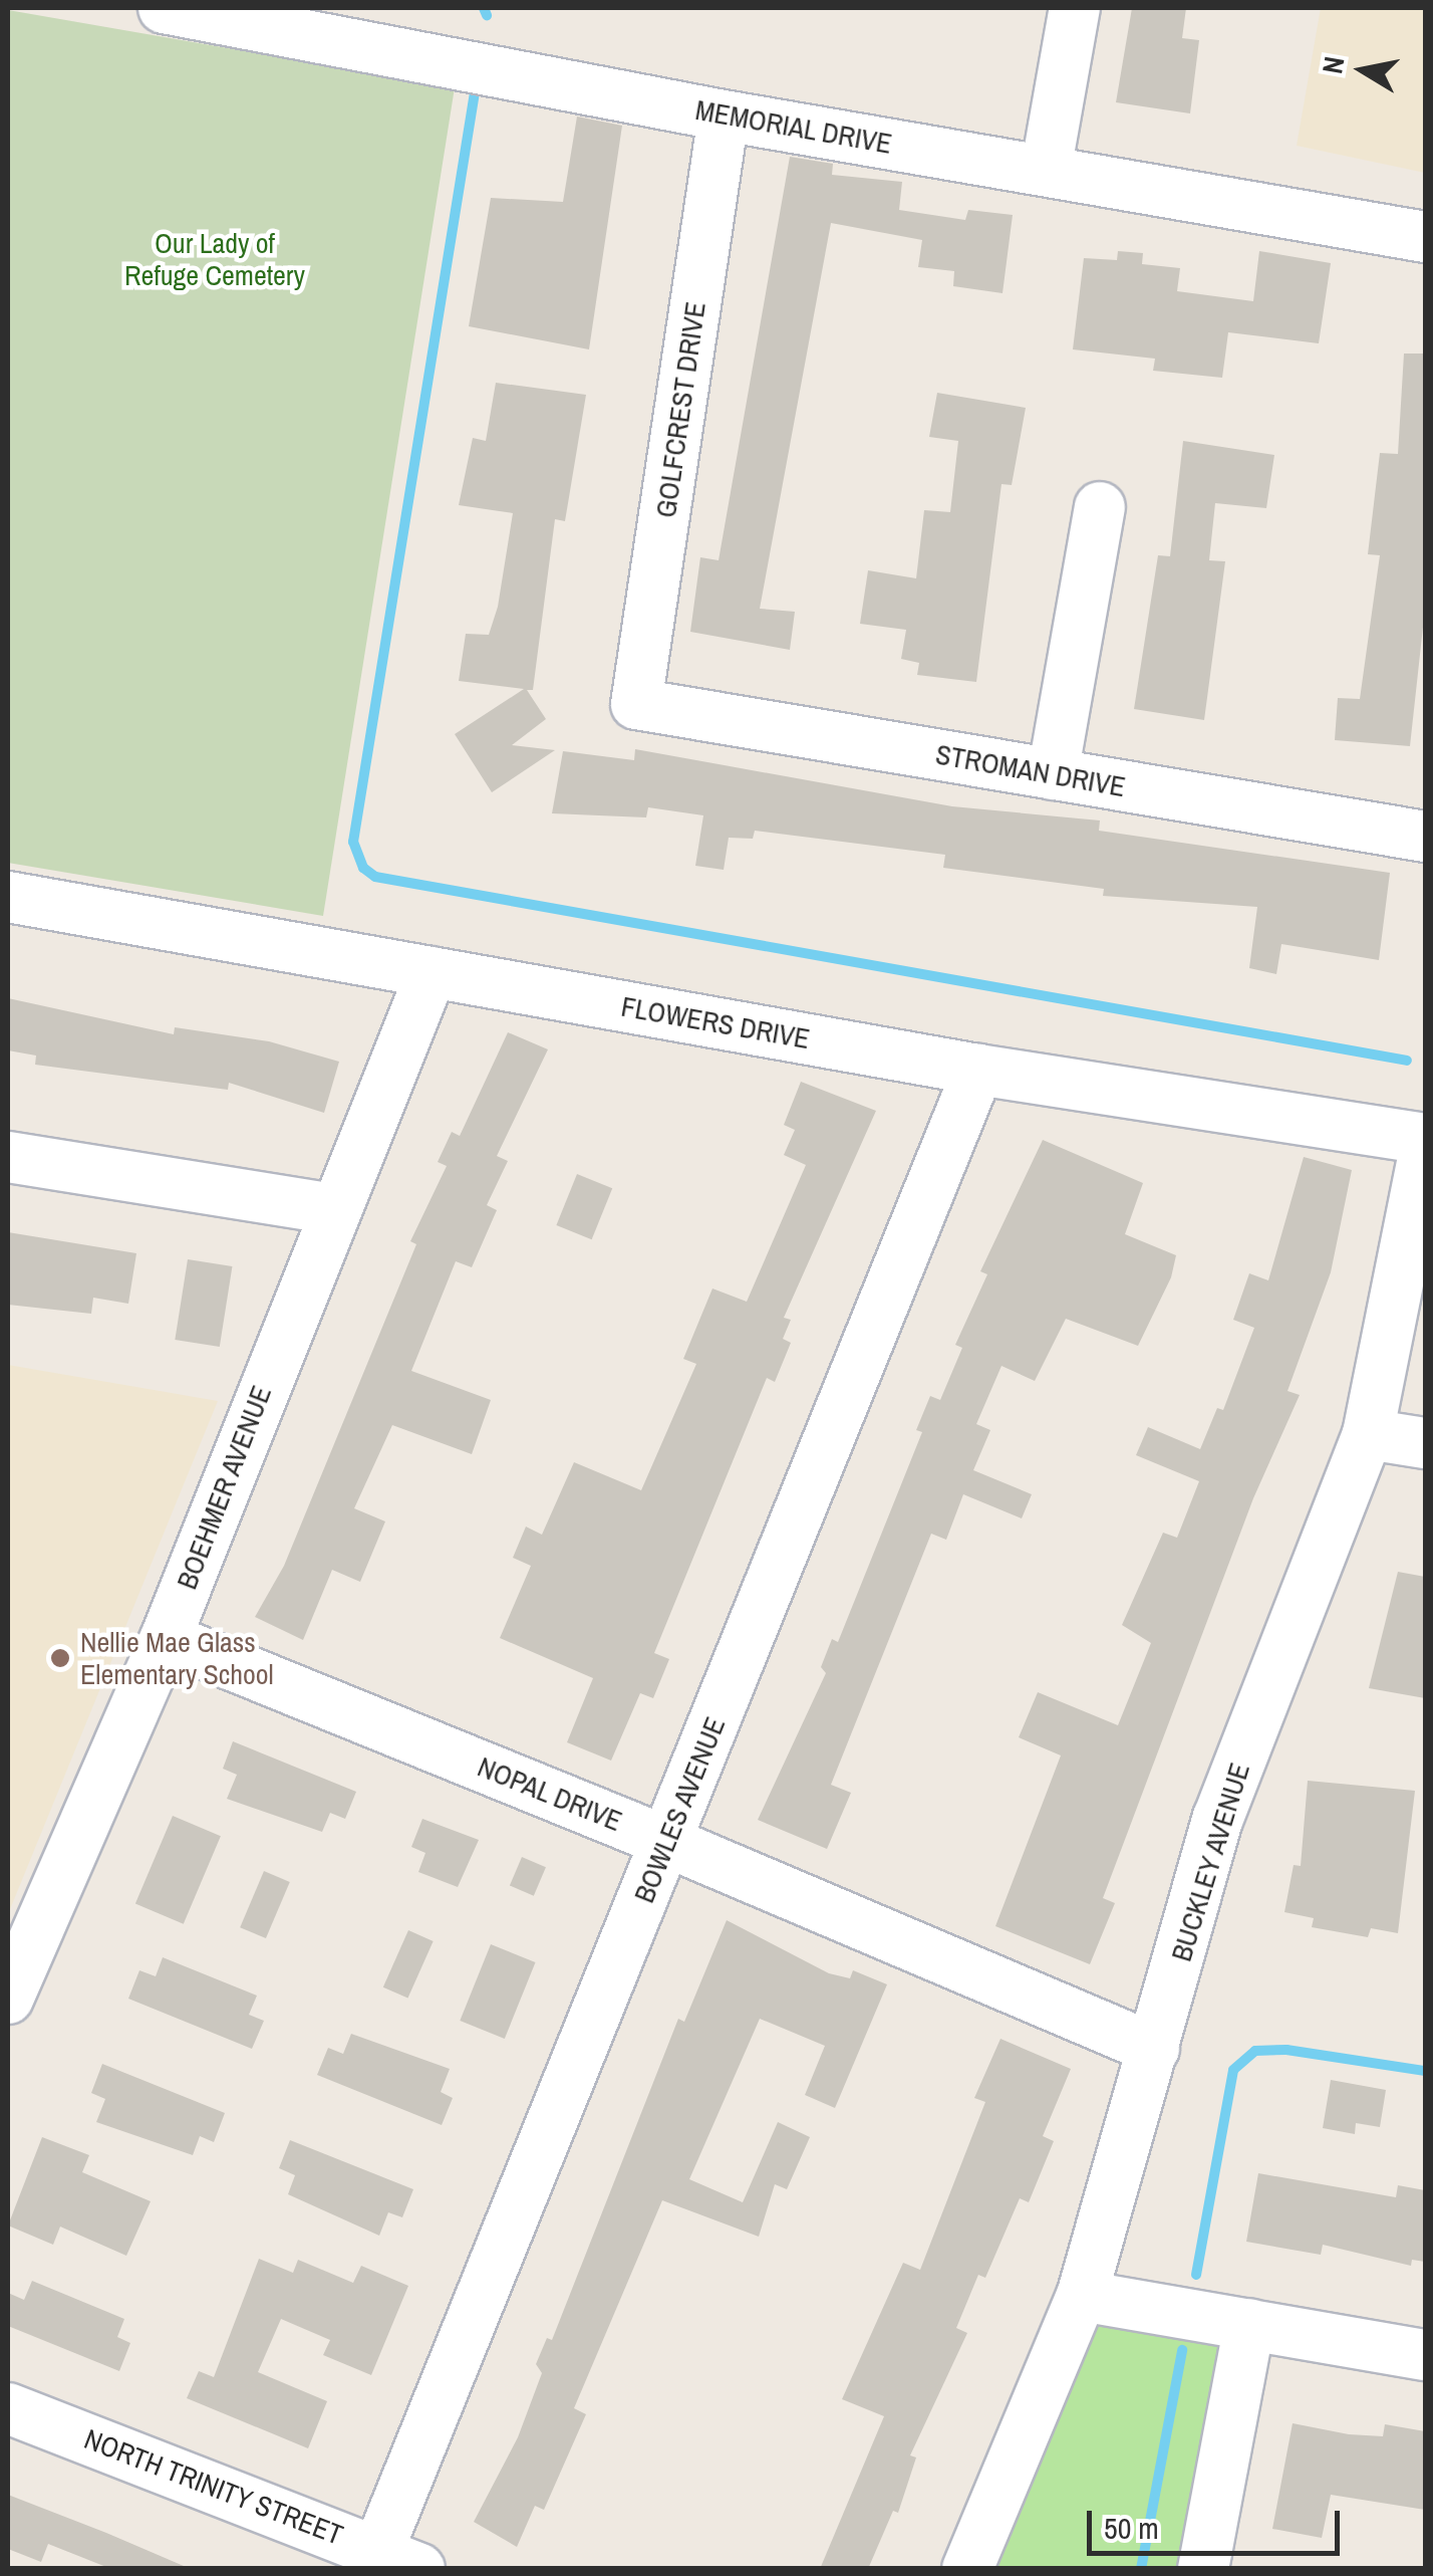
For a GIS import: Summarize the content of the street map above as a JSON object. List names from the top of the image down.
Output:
{
  "streets": {
    "street": [
      "MEMORIAL DRIVE",
      "GOLFCREST DRIVE",
      "STROMAN DRIVE",
      "FLOWERS DRIVE",
      "BOEHMER AVENUE",
      "NOPAL DRIVE",
      "BOWLES AVENUE",
      "BUCKLEY AVENUE",
      "NORTH TRINITY STREET"
    ]
  },
  "crossings": [
    ["MEMORIAL DRIVE", "GOLFCREST DRIVE"],
    ["GOLFCREST DRIVE", "STROMAN DRIVE"],
    ["FLOWERS DRIVE", "BOEHMER AVENUE"],
    ["FLOWERS DRIVE", "BOWLES AVENUE"],
    ["BOEHMER AVENUE", "NOPAL DRIVE"],
    ["NOPAL DRIVE", "BOWLES AVENUE"],
    ["NOPAL DRIVE", "BUCKLEY AVENUE"],
    ["BOWLES AVENUE", "NORTH TRINITY STREET"]
  ],
  "parks": ["Our Lady of Refuge Cemetery"],
  "places": ["Nellie Mae Glass Elementary School"],
  "scale_bar": "50 m",
  "north": "left"
}
